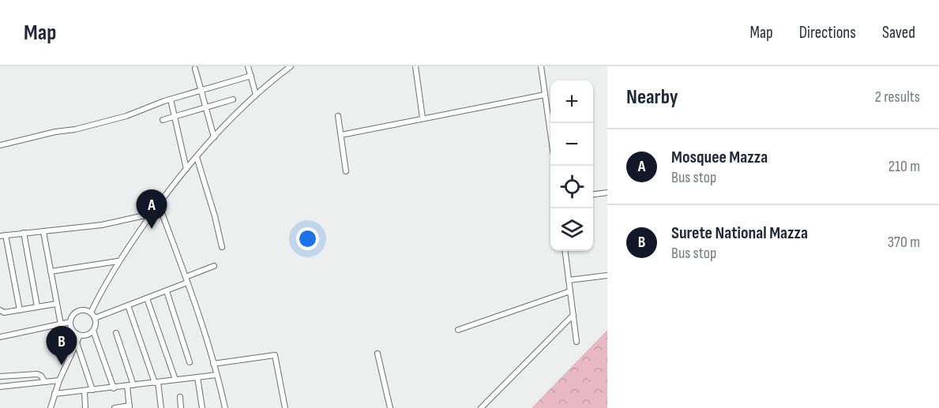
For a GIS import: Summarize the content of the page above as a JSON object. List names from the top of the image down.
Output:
{
  "page": {
    "header": "Map",
    "nav": ["Map", "Directions", "Saved"],
    "heading": ["Nearby", "2 results"],
    "map_buttons": ["+", "−"],
    "list": [
      {
        "mark": "A",
        "name": "Mosquee Mazza",
        "note": "Bus stop",
        "value": "210 m"
      },
      {
        "mark": "B",
        "name": "Surete National Mazza",
        "note": "Bus stop",
        "value": "370 m"
      }
    ],
    "pins": ["A", "B"]
  }
}
